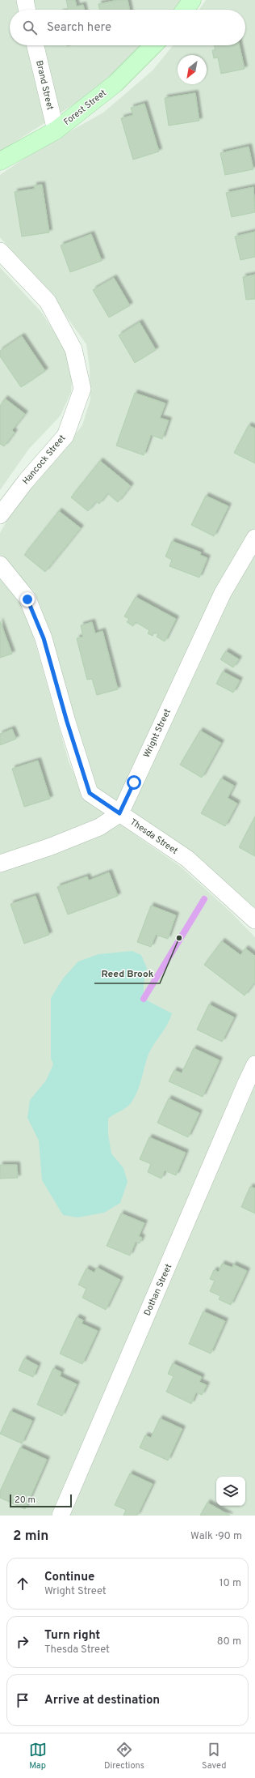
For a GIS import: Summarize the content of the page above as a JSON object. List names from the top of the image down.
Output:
{
  "streets": {
    "main road": ["Forest Street"],
    "street": [
      "Brand Street",
      "Hancock Street",
      "Wright Street",
      "Thesda Street",
      "Dothan Street"
    ]
  },
  "crossings": [
    ["Brand Street", "Forest Street"],
    ["Wright Street", "Thesda Street"]
  ],
  "places": ["Reed Brook"],
  "scale_bar": "20 m",
  "north": "bottom left",
  "page": {
    "search": "Search here",
    "scale": "20 m",
    "heading": ["2 min", "Walk · 90 m"],
    "list": [
      ["Continue", "Wright Street", "10 m"],
      ["Turn right", "Thesda Street", "80 m"],
      "Arrive at destination"
    ],
    "nav": ["Map", "Directions", "Saved"]
  }
}
